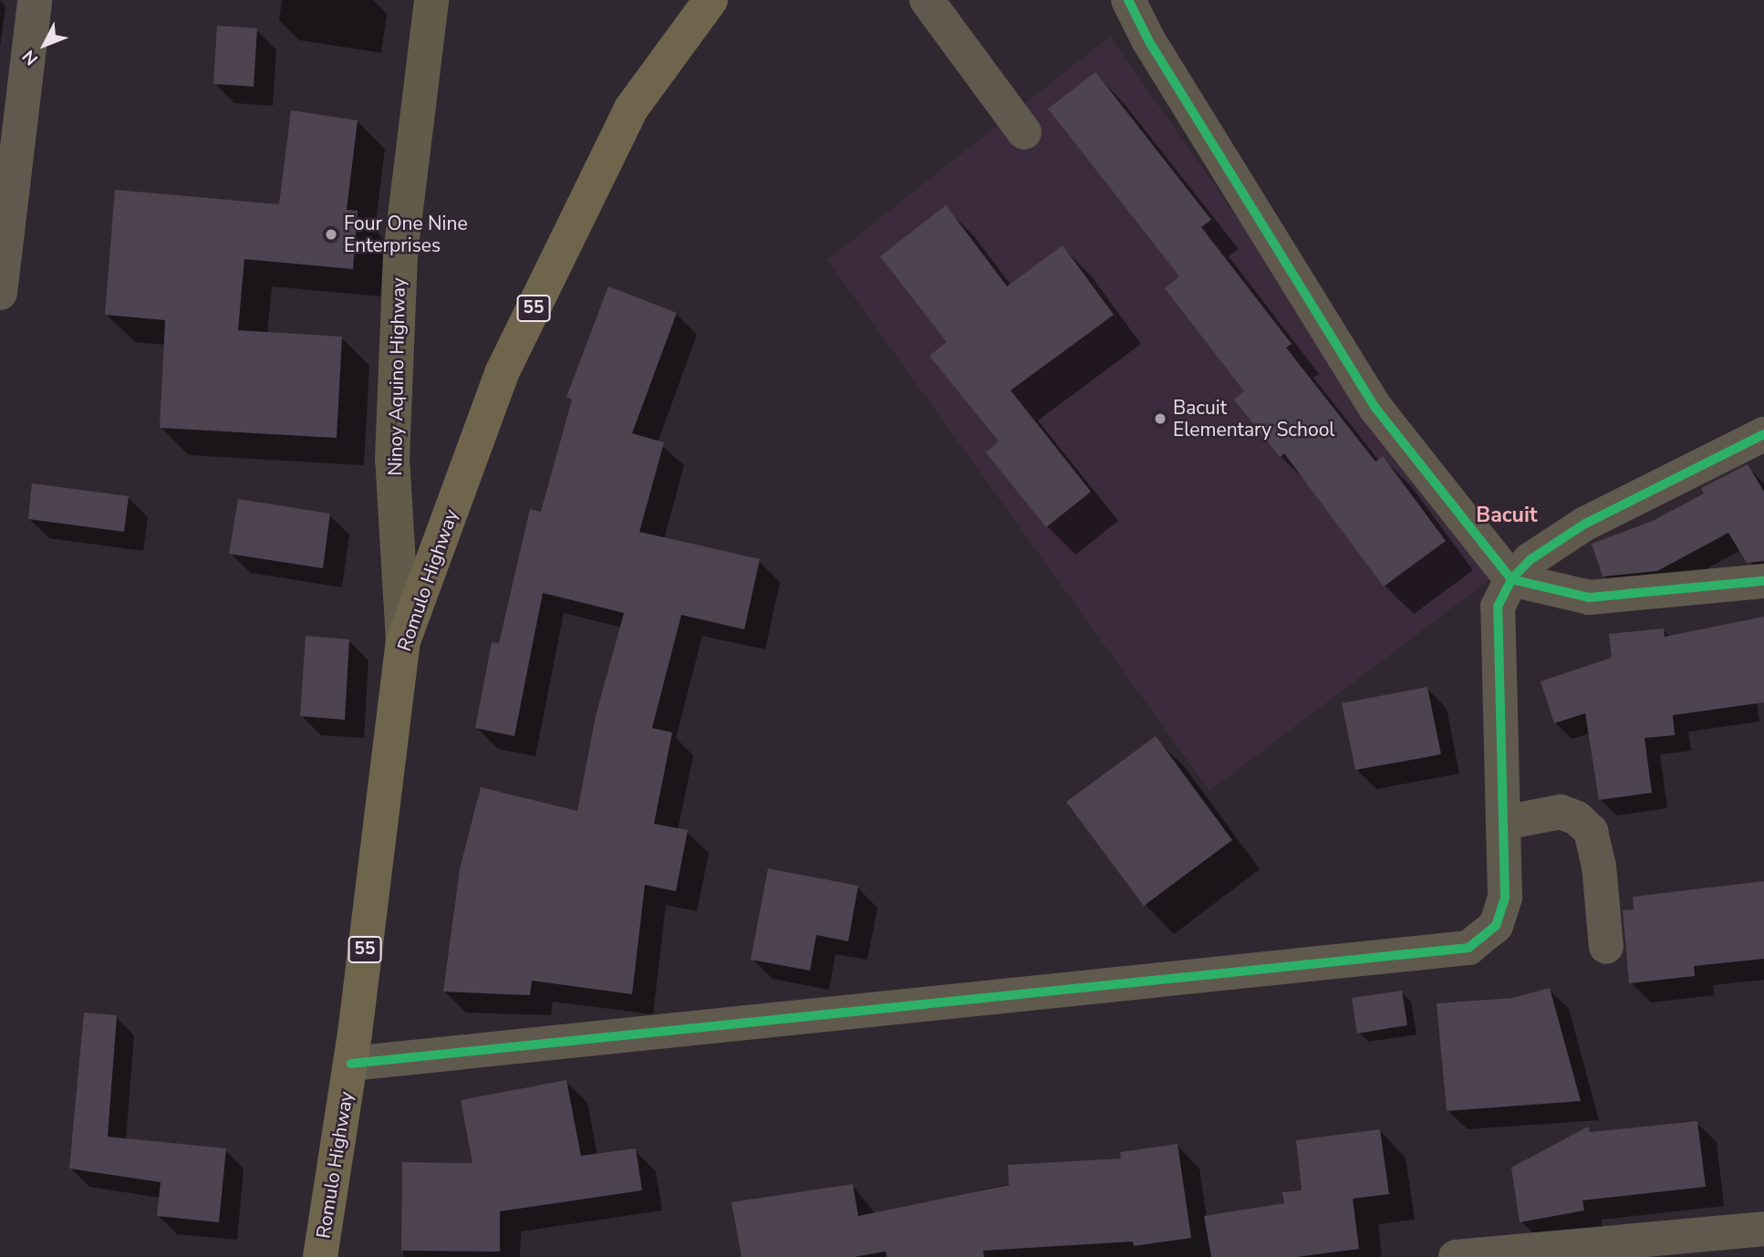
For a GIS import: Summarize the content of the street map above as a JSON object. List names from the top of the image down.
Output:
{
  "streets": {
    "highway": ["55", "Romulo Highway"],
    "main road": ["Ninoy Aquino Highway"]
  },
  "crossings": [
    ["Ninoy Aquino Highway", "Romulo Highway"]
  ],
  "districts": ["Bacuit"],
  "places": ["Four One Nine Enterprises", "Bacuit Elementary School"],
  "north": "bottom left"
}
